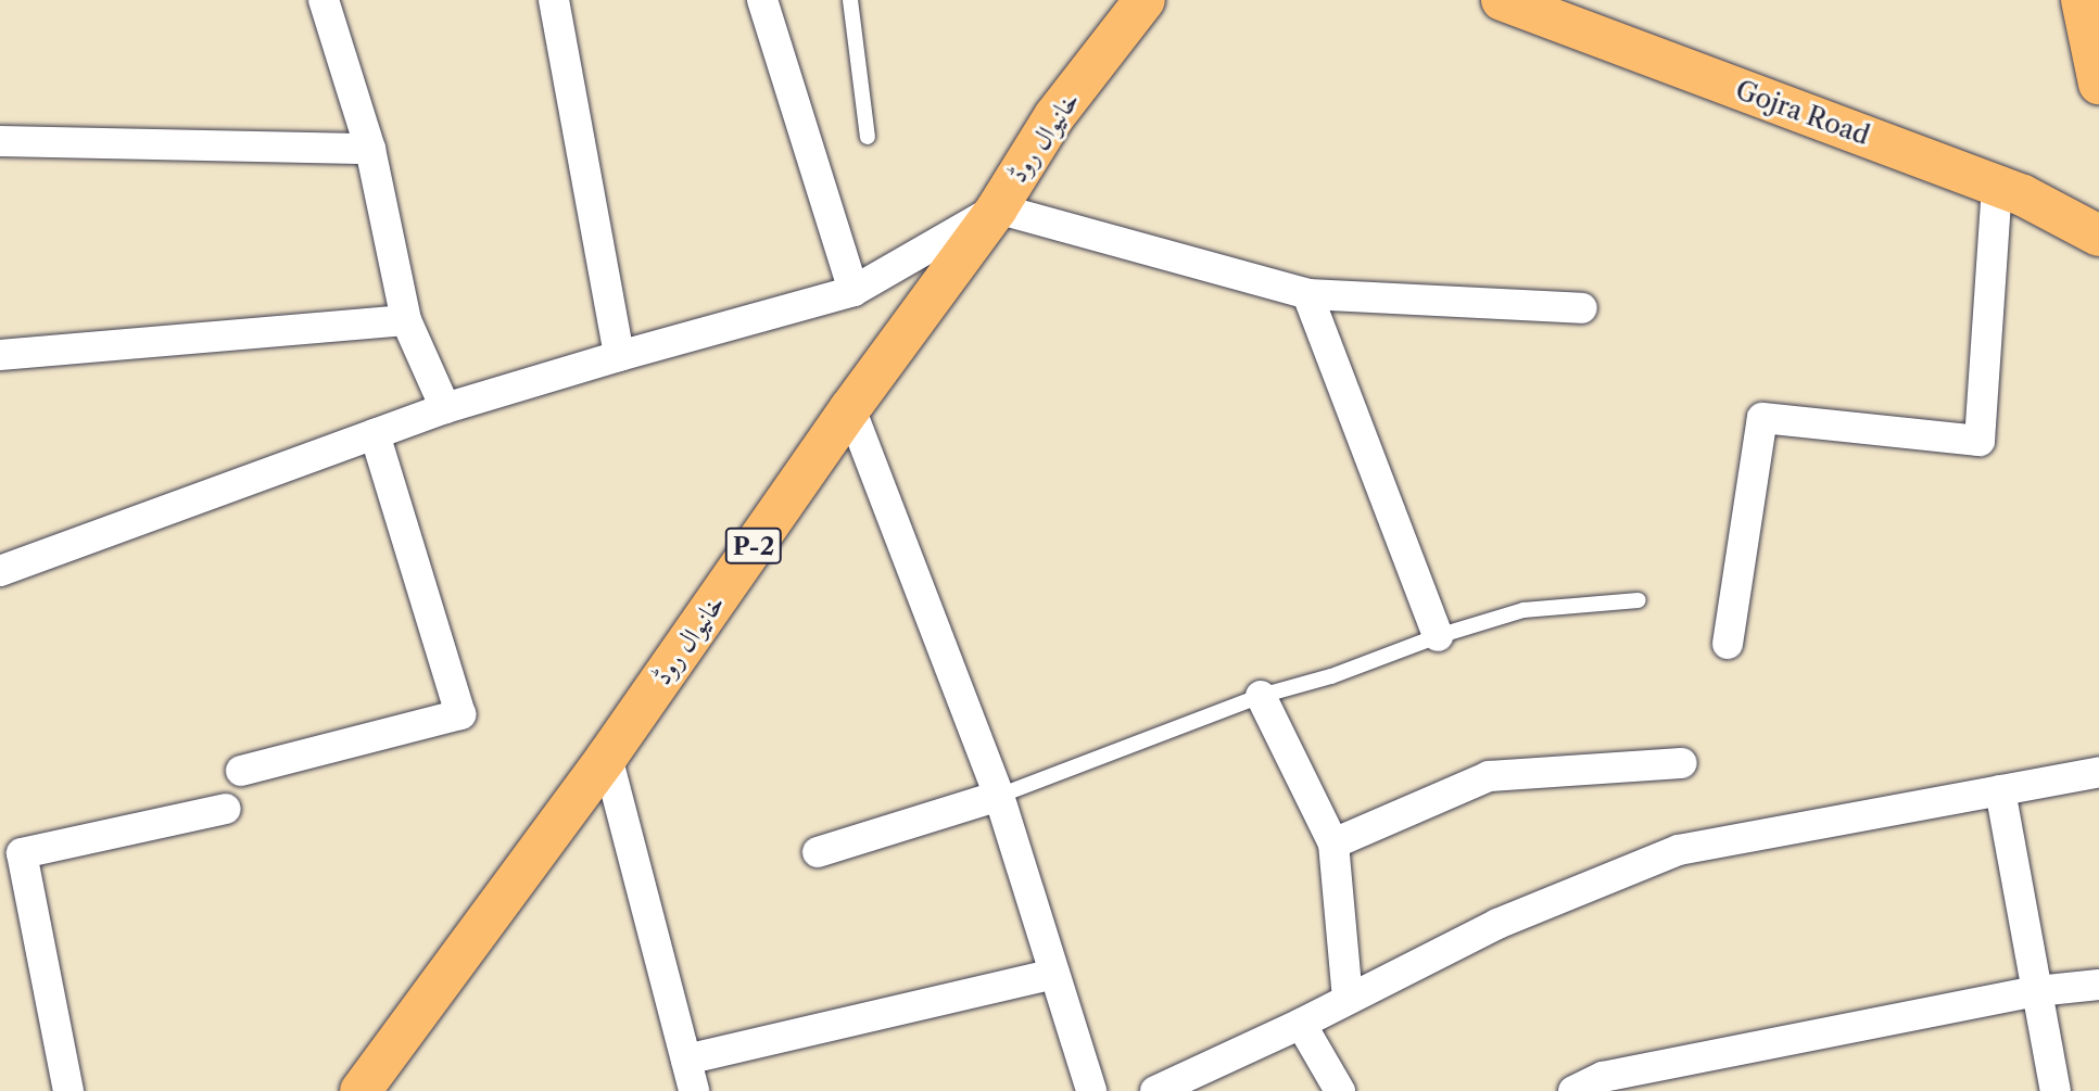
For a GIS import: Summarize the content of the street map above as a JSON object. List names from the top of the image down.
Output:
{
  "streets": {
    "main road": ["Gojra Road", "خانیوال روڈ", "P-2"]
  }
}
